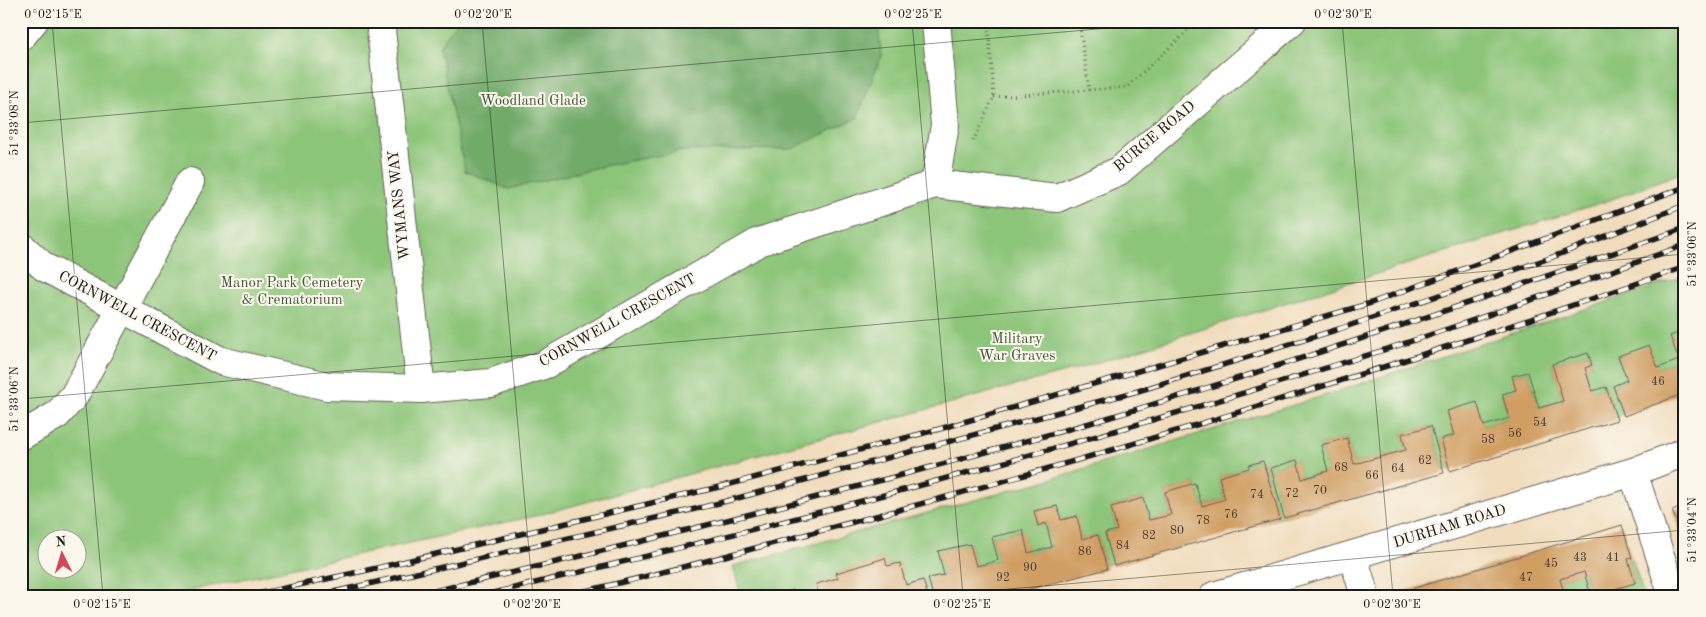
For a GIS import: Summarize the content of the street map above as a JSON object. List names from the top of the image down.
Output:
{
  "streets": {
    "street": [
      "BURGE ROAD",
      "WYMANS WAY",
      "CORNWELL CRESCENT",
      "DURHAM ROAD"
    ]
  },
  "crossings": [
    ["BURGE ROAD", "CORNWELL CRESCENT"],
    ["WYMANS WAY", "CORNWELL CRESCENT"]
  ],
  "parks": ["Woodland Glade", "Manor Park Cemetery & Crematorium", "Military War Graves"],
  "house_numbers": [
    "46",
    "54",
    "56",
    "58",
    "62",
    "68",
    "64",
    "66",
    "70",
    "72",
    "74",
    "76",
    "78",
    "80",
    "82",
    "84",
    "86",
    "43",
    "41",
    "45",
    "90",
    "92",
    "47"
  ],
  "north": "top",
  "coordinates": [
    "0°02'15\"E",
    "0°02'20\"E",
    "0°02'25\"E",
    "0°02'30\"E",
    "51°33'08\"N",
    "51°33'06\"N",
    "51°33'04\"N"
  ]
}
